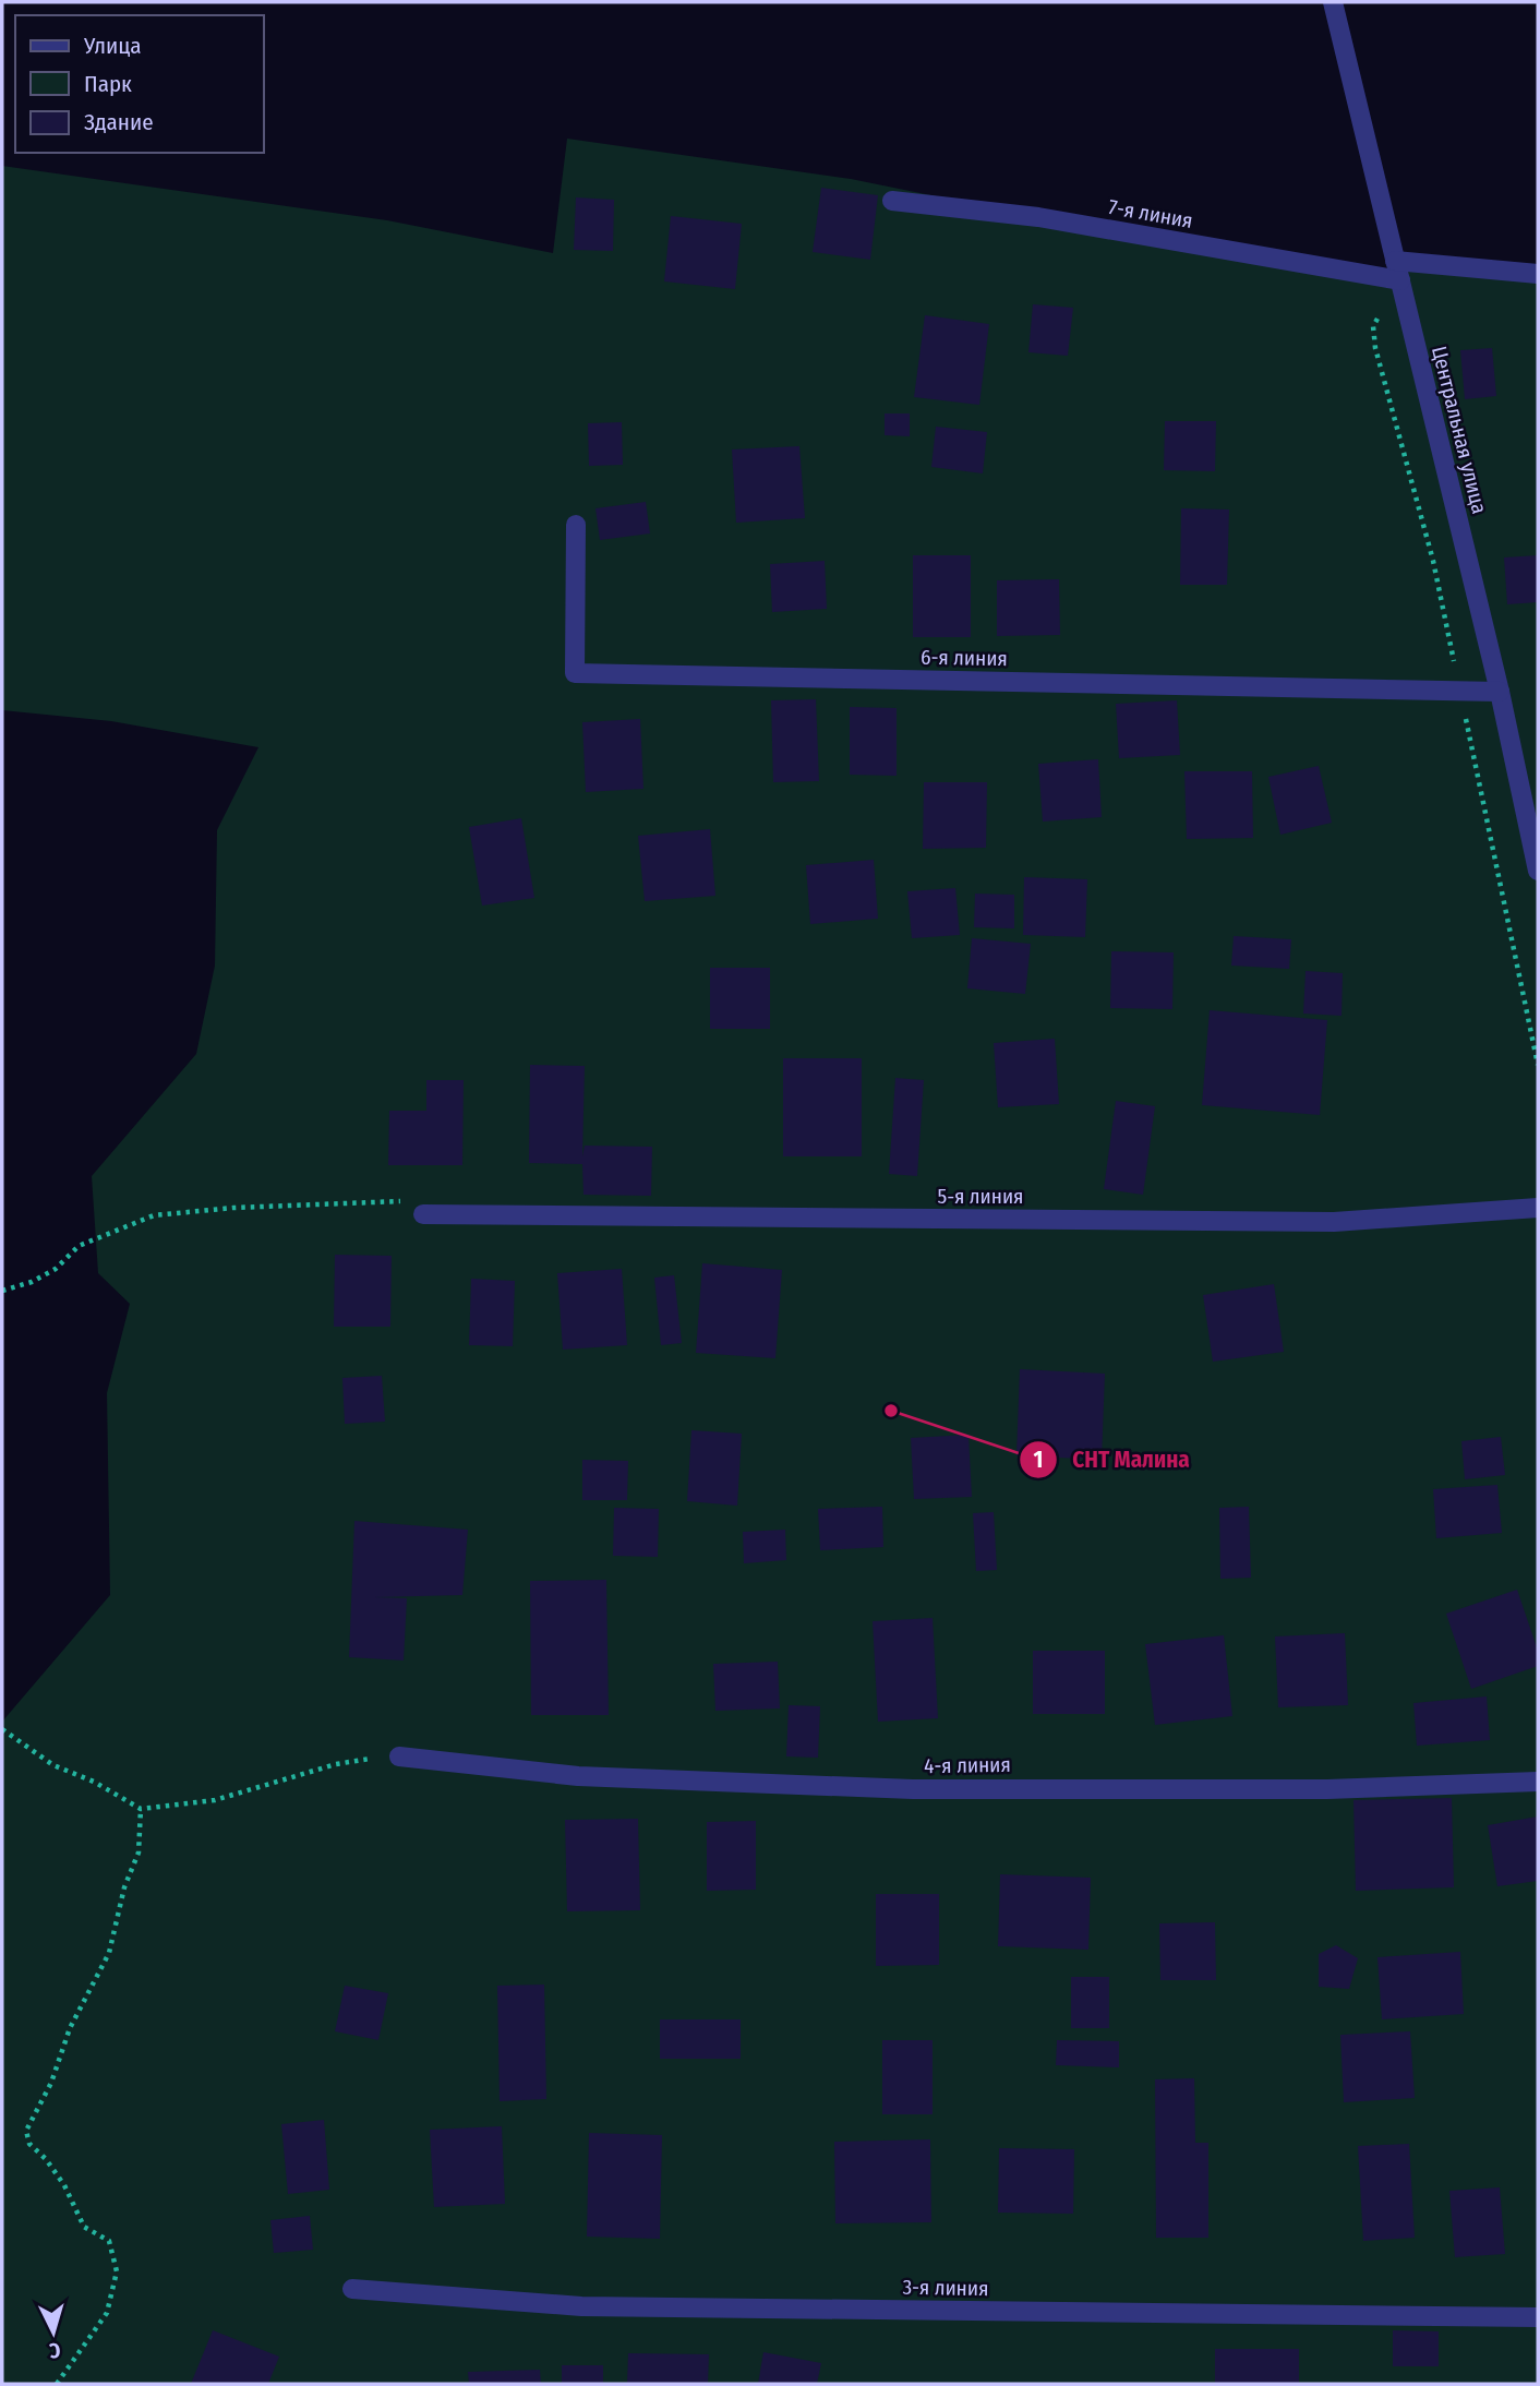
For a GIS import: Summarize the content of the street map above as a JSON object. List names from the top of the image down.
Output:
{
  "streets": {
    "street": [
      "7-я линия",
      "Центральная улица",
      "6-я линия",
      "5-я линия",
      "4-я линия",
      "3-я линия"
    ]
  },
  "crossings": [
    ["7-я линия", "Центральная улица"],
    ["Центральная улица", "6-я линия"]
  ],
  "places": ["СНТ Малина"],
  "legend": ["Улица", "Парк", "Здание"],
  "north": "bottom"
}
